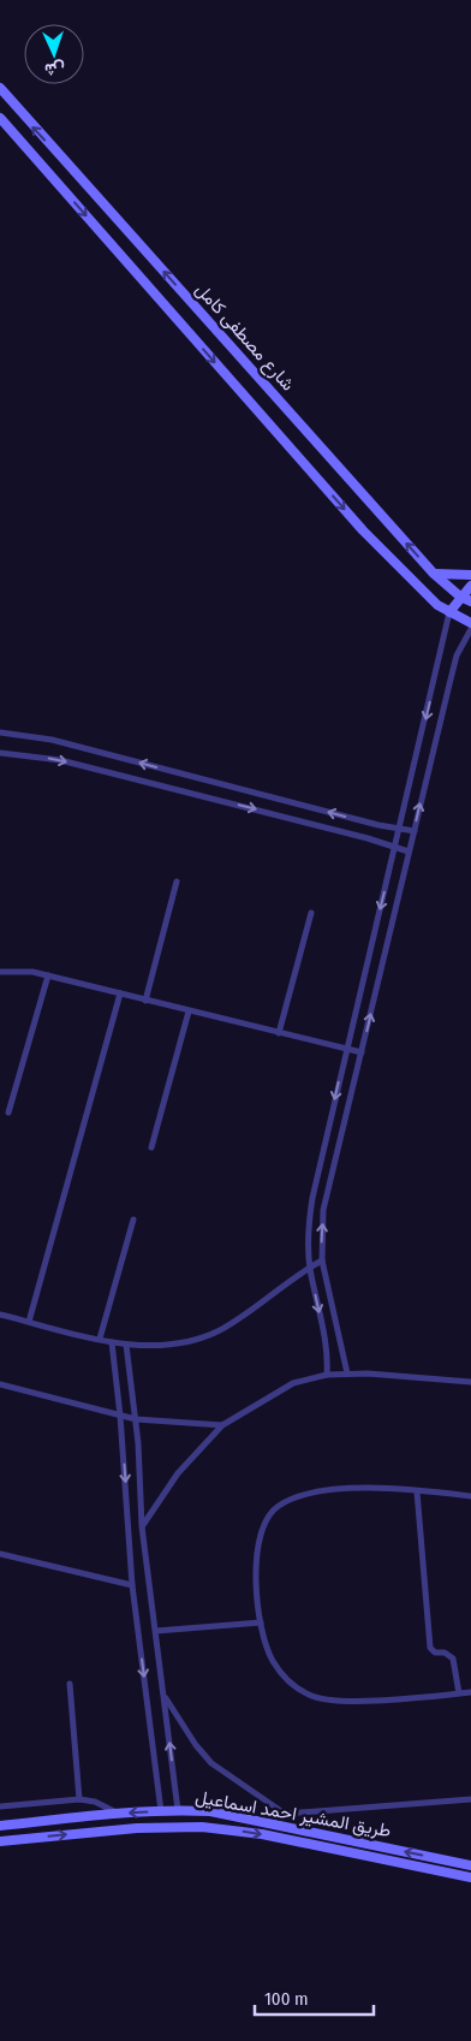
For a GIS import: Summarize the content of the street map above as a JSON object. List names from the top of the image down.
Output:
{
  "streets": {
    "street": ["شارع مصطفى كامل", "طريق المشير احمد اسماعيل"]
  },
  "scale_bar": "100 m",
  "north": "bottom"
}
